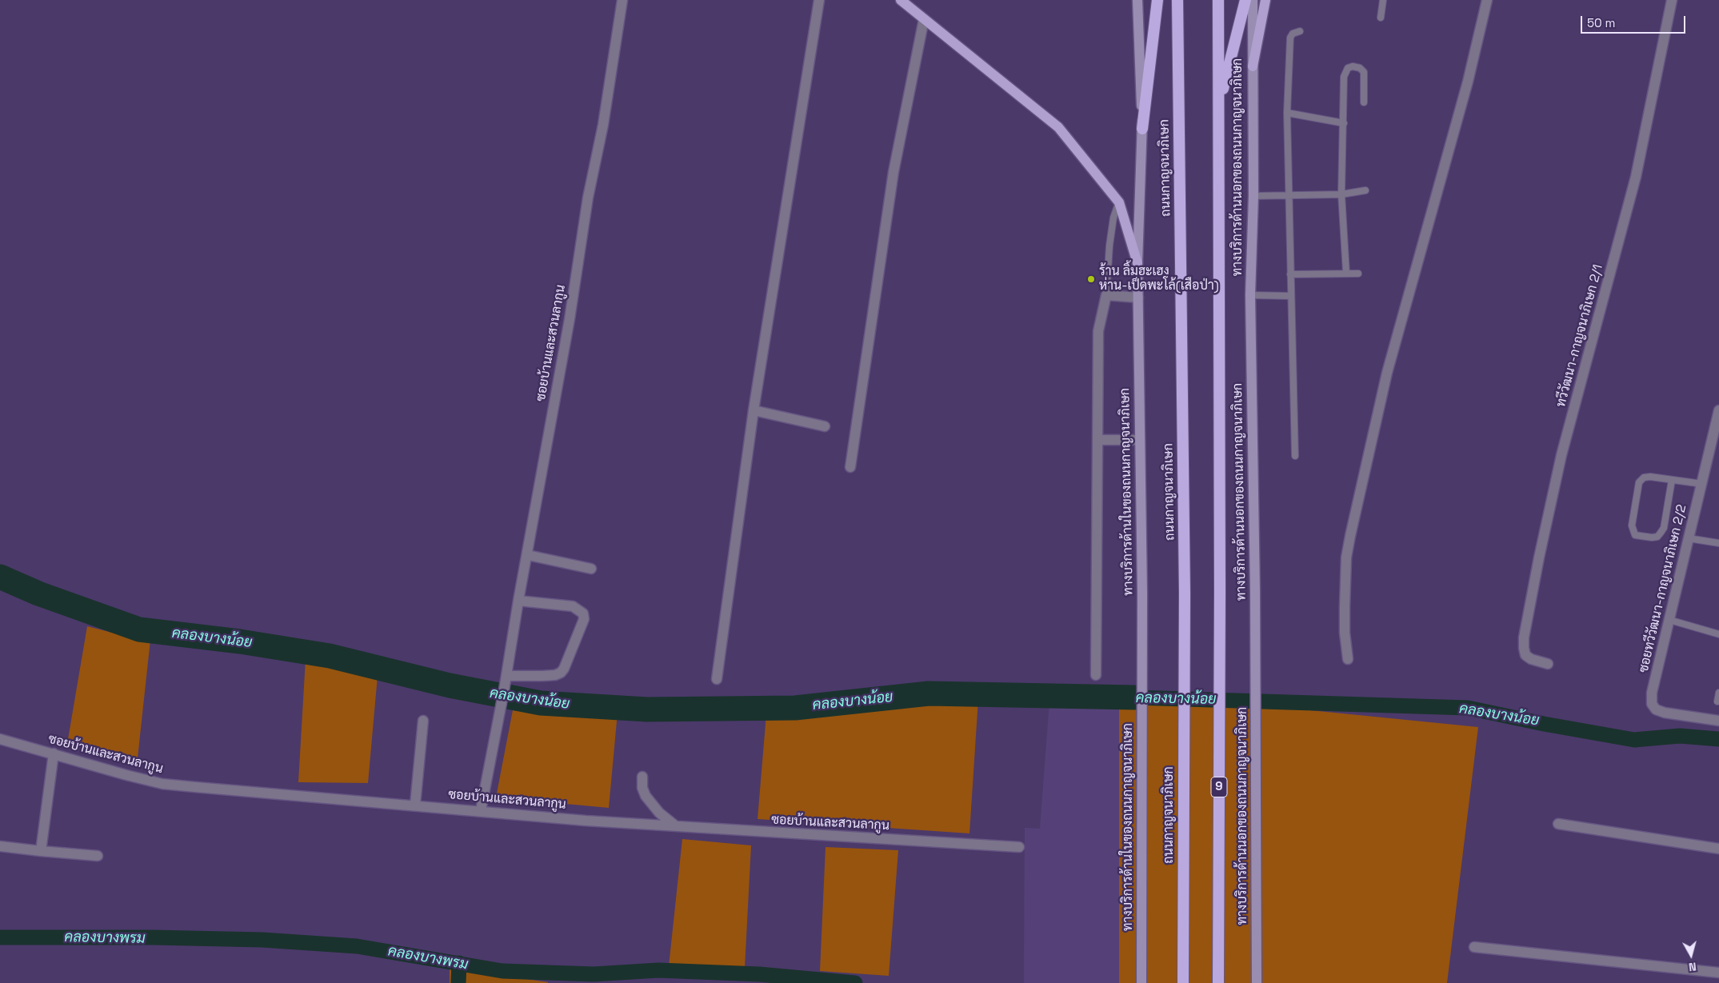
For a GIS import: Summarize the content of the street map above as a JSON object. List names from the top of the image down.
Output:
{
  "streets": {
    "highway": ["ถนนกาญจนาภิเษก", "9"],
    "main road": ["ทางบริการด้านนอกของถนนกาญจนาภิเษก", "ทางบริการด้านในของถนนกาญจนาภิเษก"],
    "street": ["ทวีวัฒนา-กาญจนาภิเษก 2/1", "ซอยบ้านและสวนลากูน", "ซอยทวีวัฒนา-กาญจนาภิเษก 2/2"]
  },
  "water": ["คลองบางน้อย", "คลองบางพรม"],
  "places": ["ร้าน ลิ้มฮะเฮง ห่าน-เป็ดพะโล้(เสือป่า)"],
  "scale_bar": "50 m",
  "north": "bottom"
}
